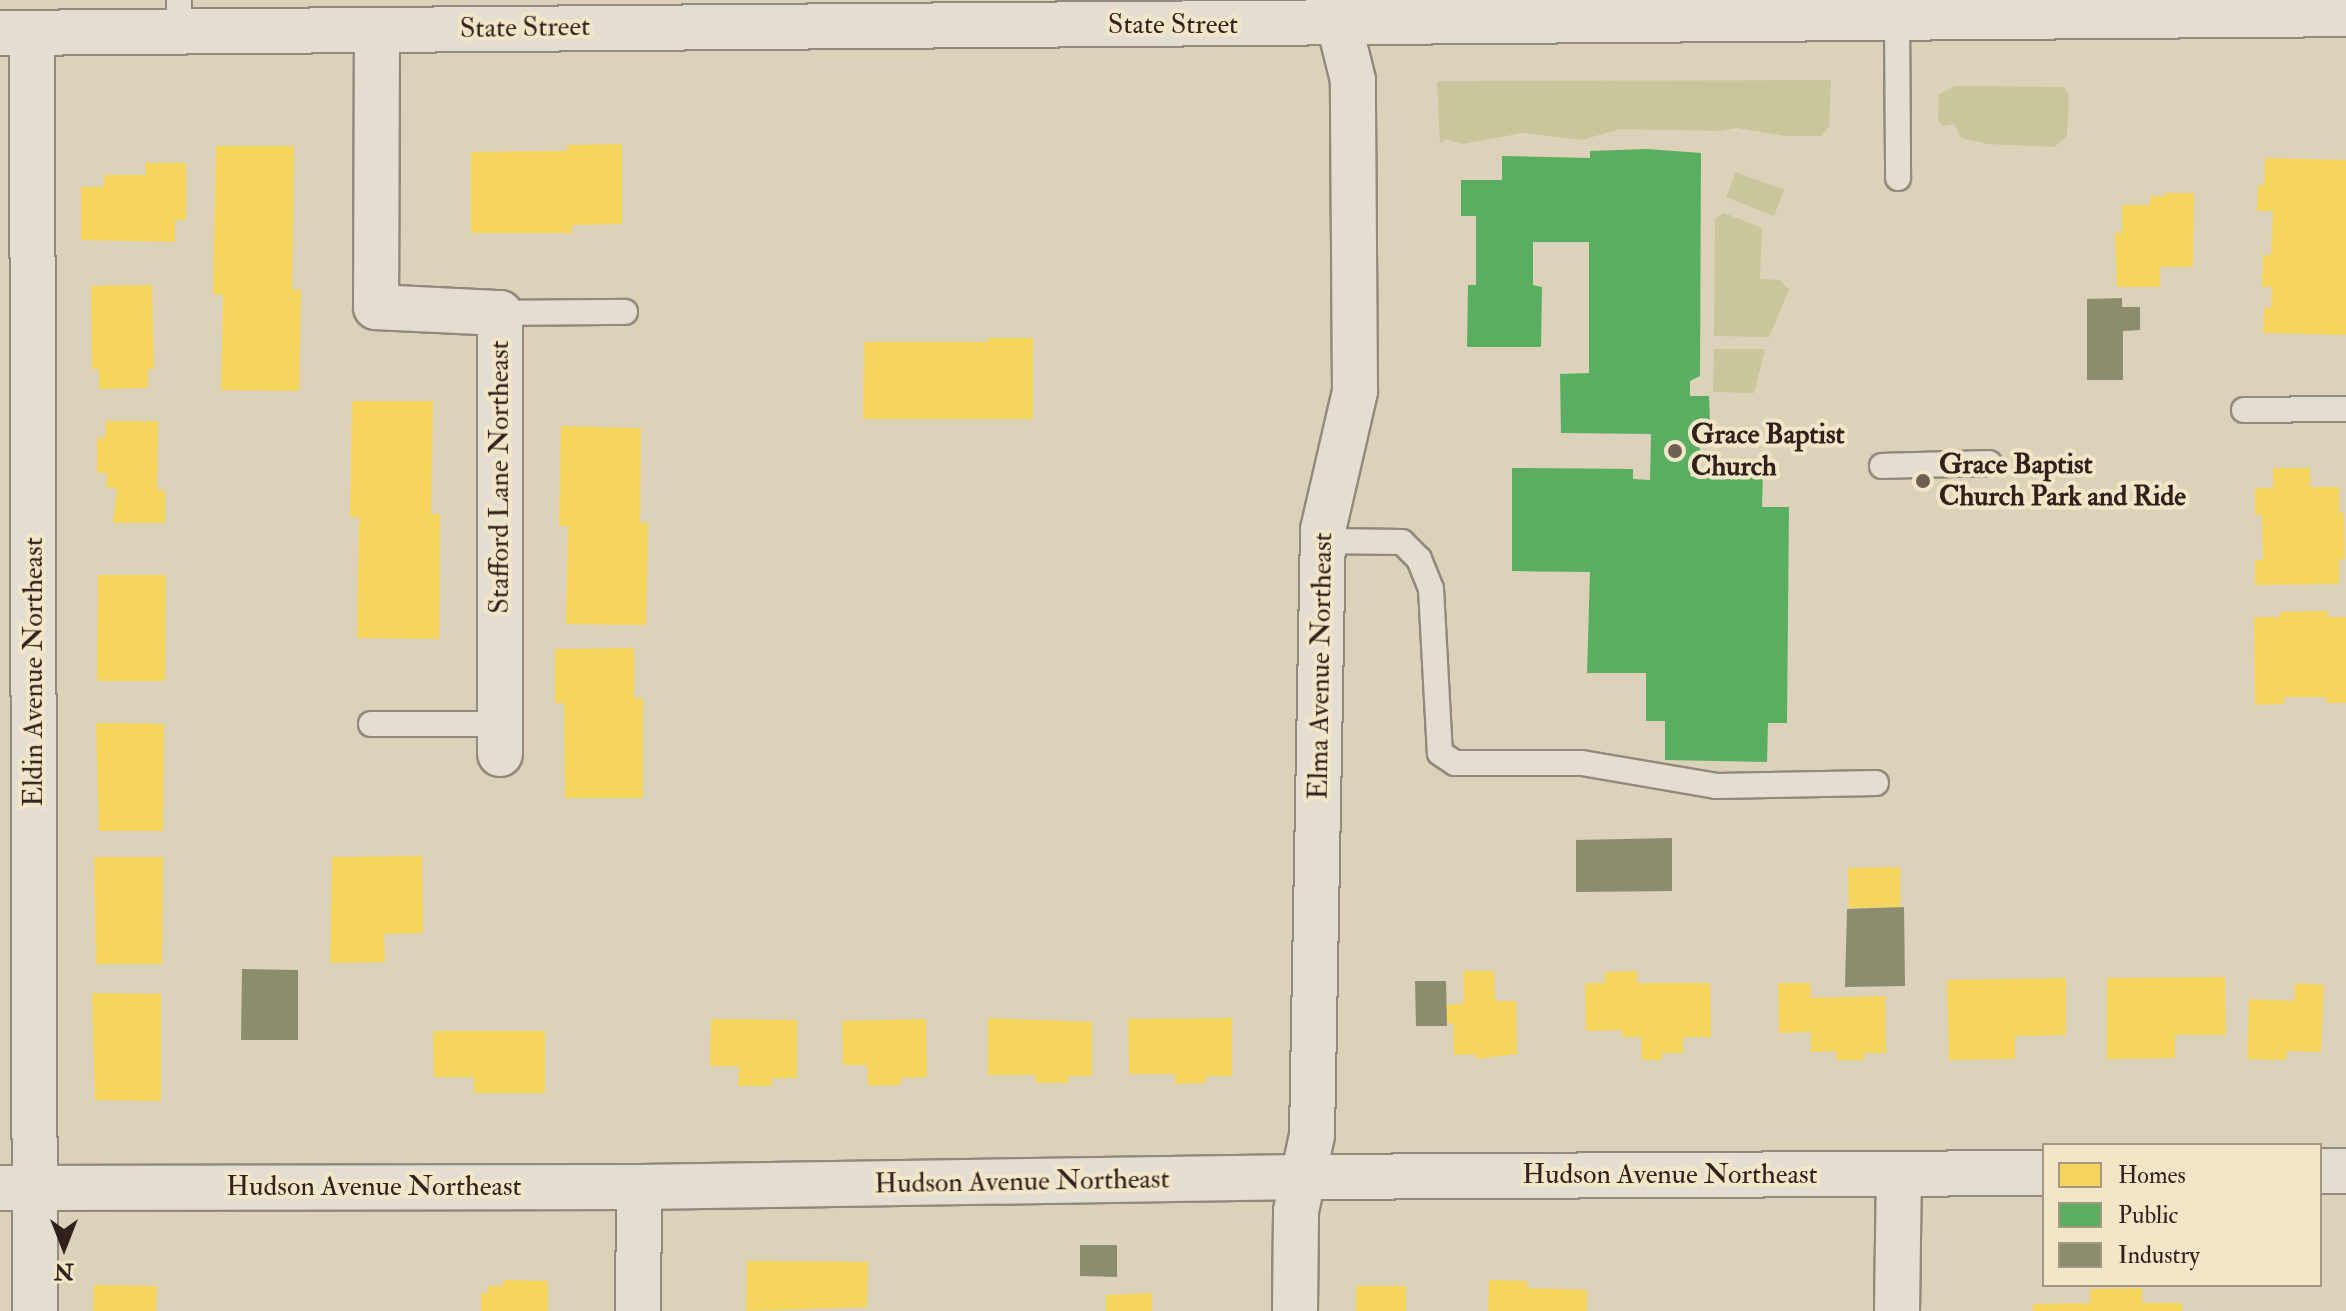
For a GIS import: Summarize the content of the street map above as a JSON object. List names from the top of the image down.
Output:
{
  "streets": {
    "street": [
      "State Street",
      "Stafford Lane Northeast",
      "Elma Avenue Northeast",
      "Eldin Avenue Northeast",
      "Hudson Avenue Northeast"
    ]
  },
  "crossings": [
    ["State Street", "Stafford Lane Northeast"],
    ["State Street", "Elma Avenue Northeast"],
    ["State Street", "Eldin Avenue Northeast"],
    ["Elma Avenue Northeast", "Hudson Avenue Northeast"],
    ["Eldin Avenue Northeast", "Hudson Avenue Northeast"]
  ],
  "places": ["Grace Baptist Church", "Grace Baptist Church Park and Ride"],
  "legend": ["Homes", "Public", "Industry"],
  "north": "bottom"
}
